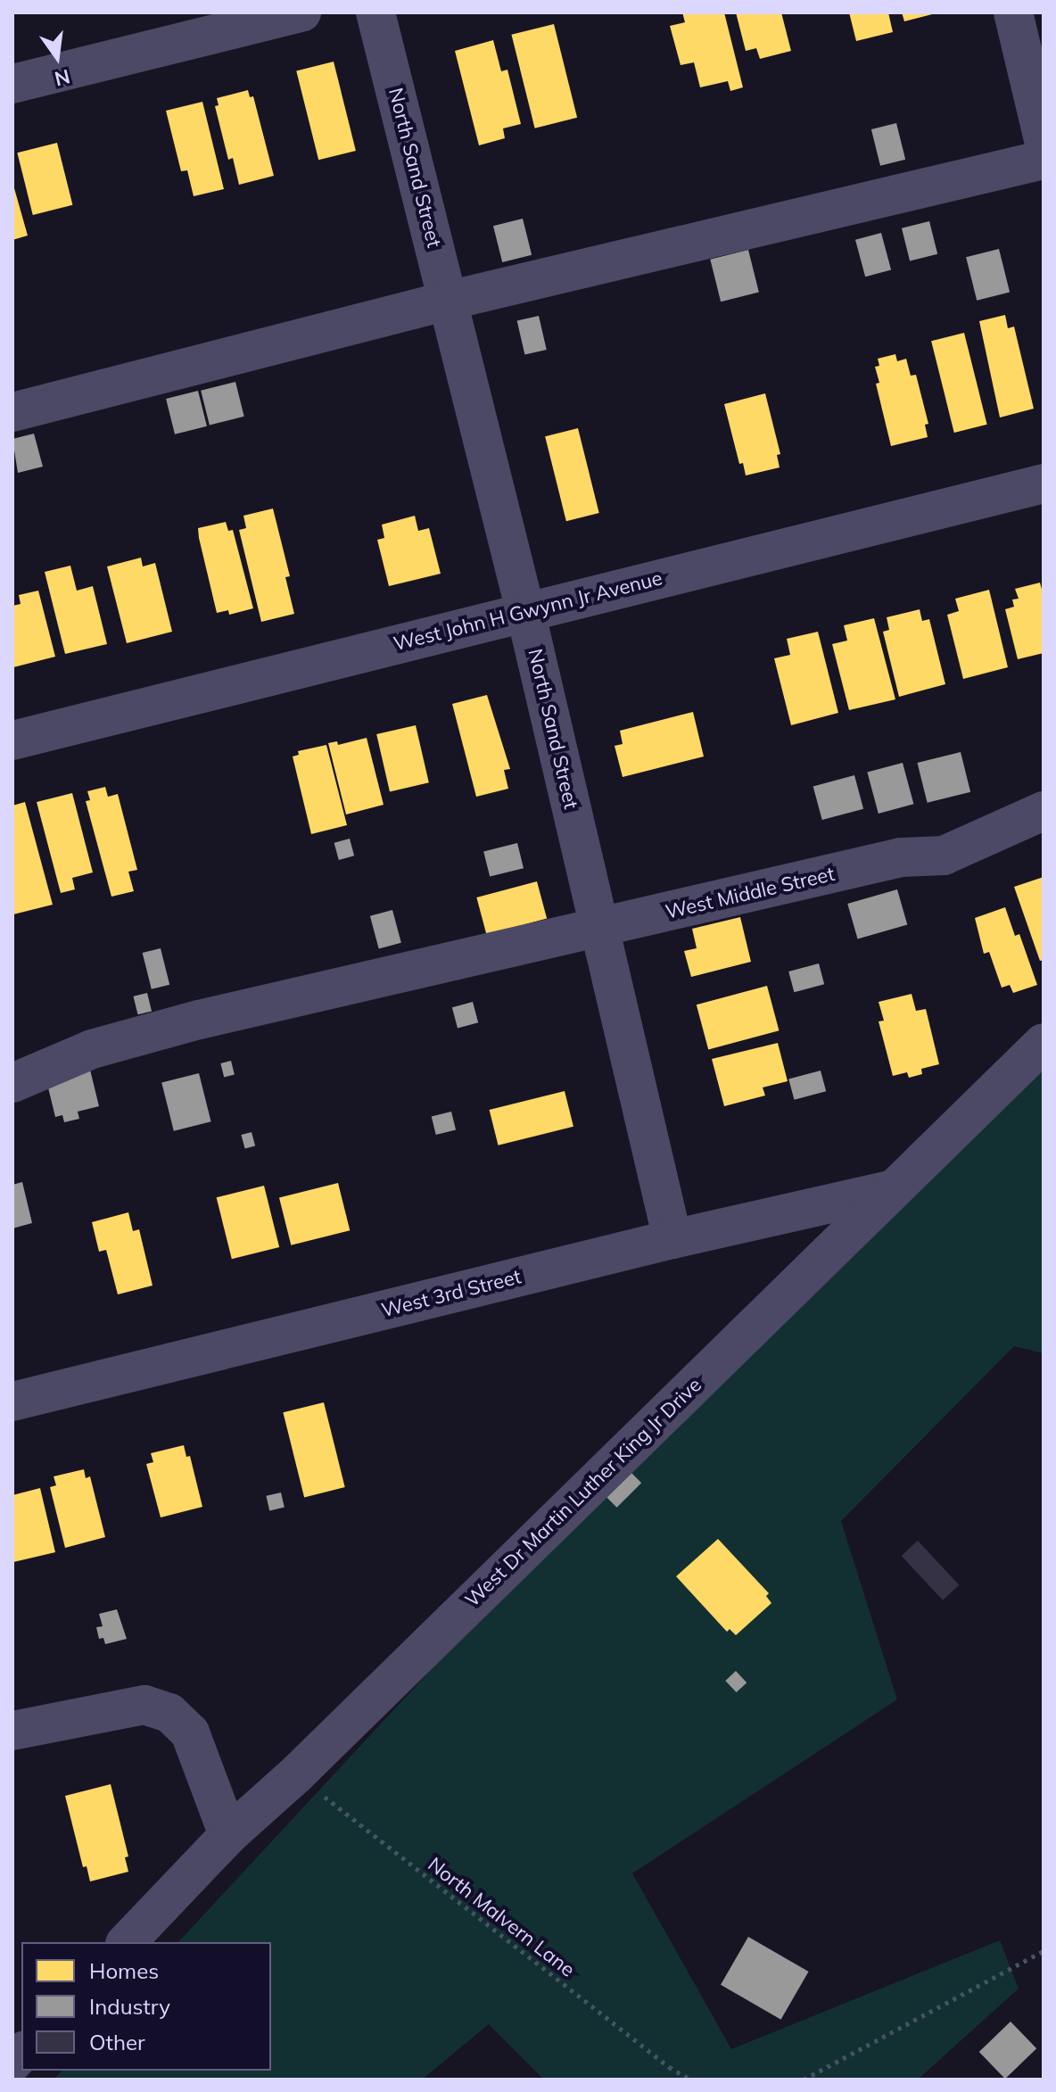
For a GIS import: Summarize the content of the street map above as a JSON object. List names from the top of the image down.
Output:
{
  "streets": {
    "street": [
      "North Sand Street",
      "West John H Gwynn Jr Avenue",
      "West Middle Street",
      "West 3rd Street",
      "West Dr Martin Luther King Jr Drive"
    ],
    "path": ["North Malvern Lane"]
  },
  "crossings": [
    ["North Sand Street", "West John H Gwynn Jr Avenue"],
    ["North Sand Street", "West Middle Street"],
    ["North Sand Street", "West 3rd Street"],
    ["West 3rd Street", "West Dr Martin Luther King Jr Drive"],
    ["West Dr Martin Luther King Jr Drive", "North Malvern Lane"]
  ],
  "legend": ["Homes", "Industry", "Other"],
  "north": "bottom"
}
